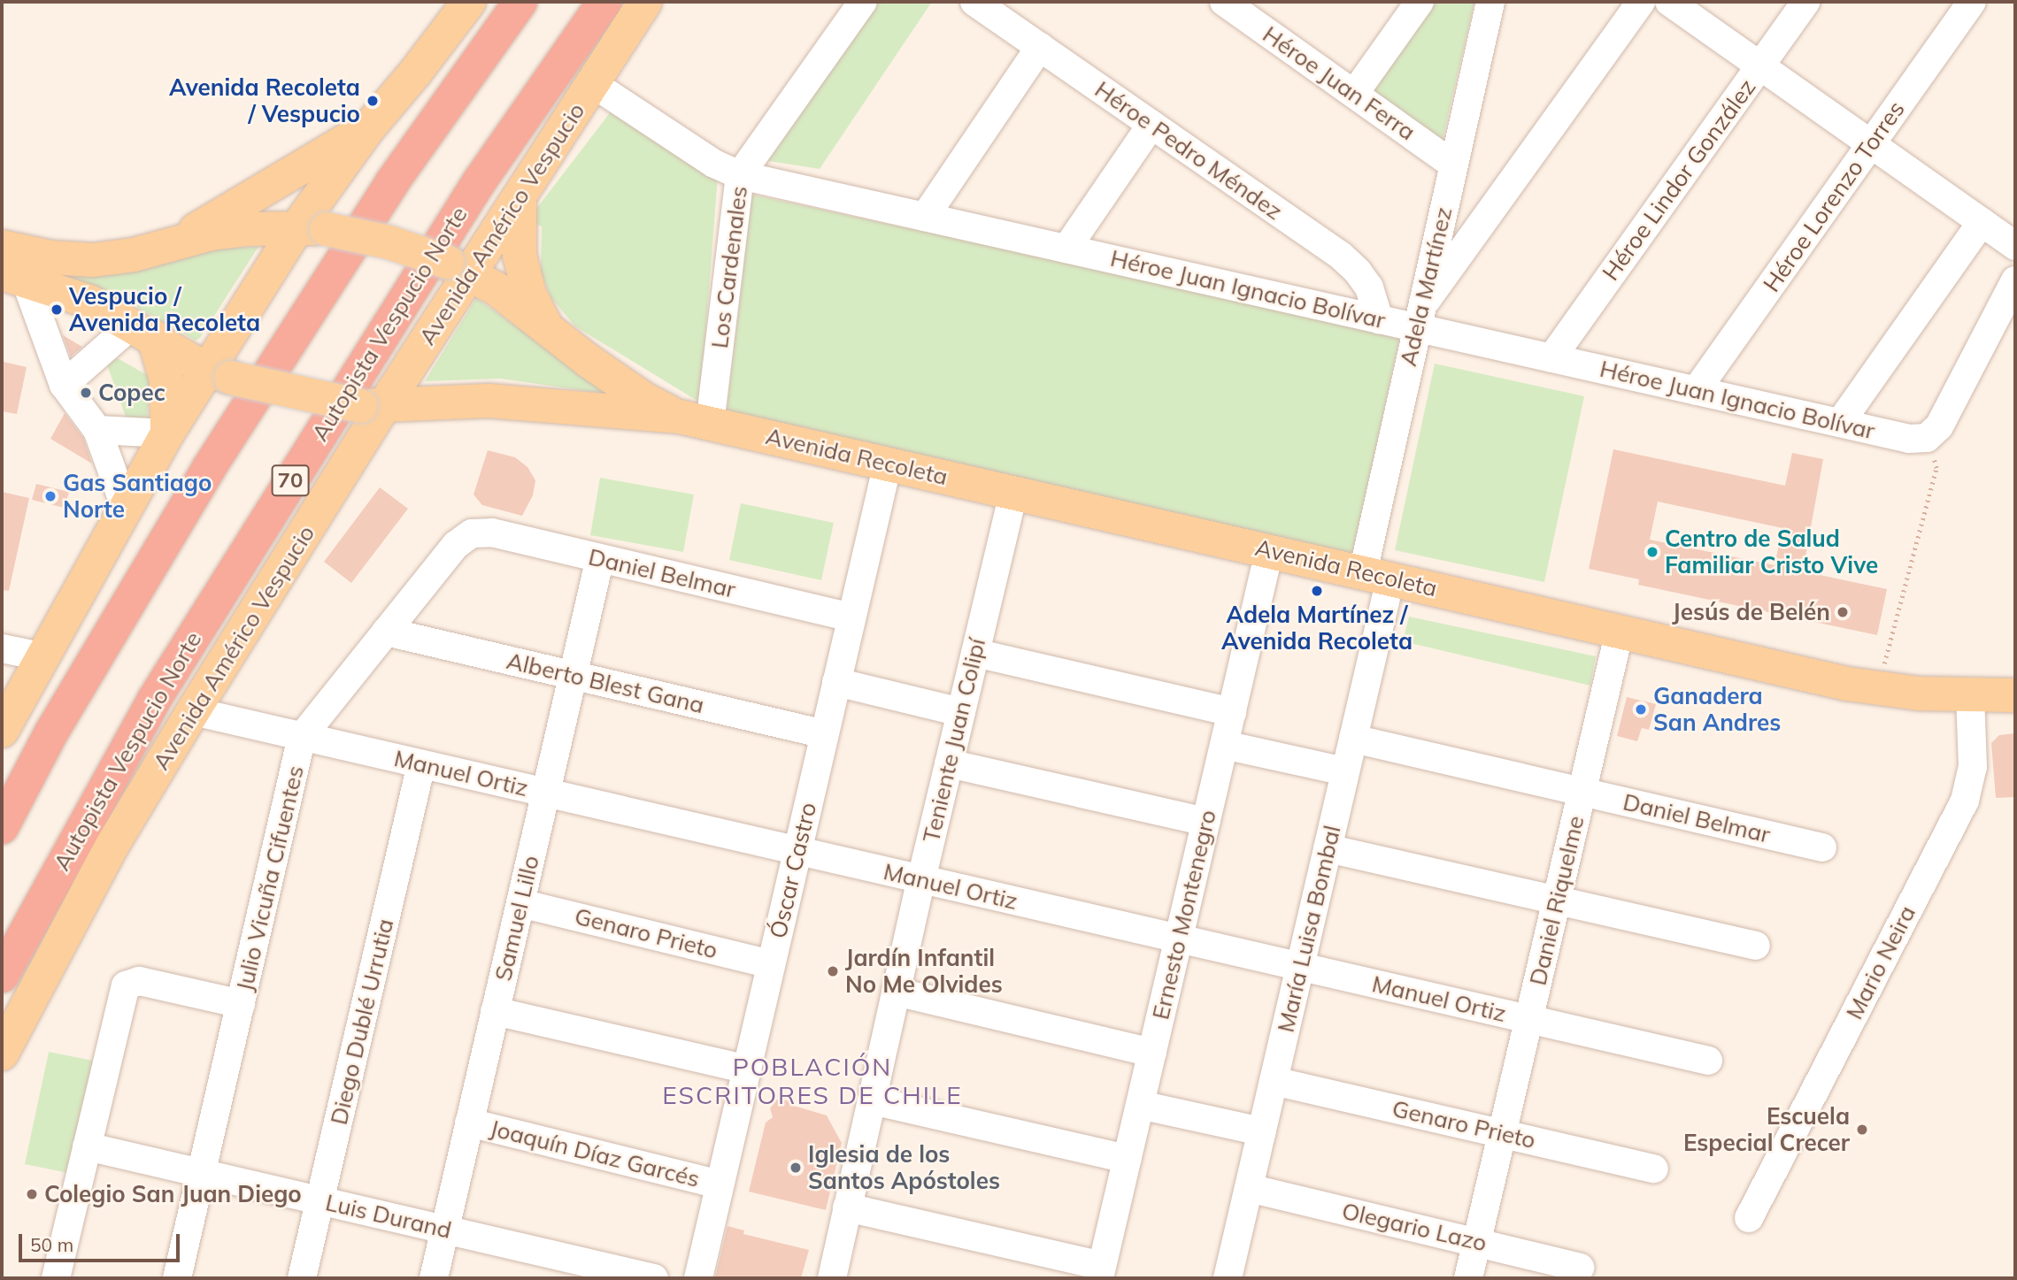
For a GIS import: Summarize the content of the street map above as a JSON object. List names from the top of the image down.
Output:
{
  "streets": {
    "highway": ["Autopista Vespucio Norte", "70"],
    "main road": ["Avenida Américo Vespucio", "Avenida Recoleta"],
    "street": [
      "Héroe Juan Ferra",
      "Héroe Pedro Méndez",
      "Héroe Lindor González",
      "Héroe Lorenzo Torres",
      "Los Cardenales",
      "Adela Martínez",
      "Héroe Juan Ignacio Bolívar",
      "Daniel Belmar",
      "Alberto Blest Gana",
      "Teniente Juan Colipí",
      "Manuel Ortiz",
      "Óscar Castro",
      "Julio Vicuña Cifuentes",
      "Daniel Riquelme",
      "Ernesto Montenegro",
      "Samuel Lillo",
      "María Luisa Bombal",
      "Genaro Prieto",
      "Mario Neira",
      "Diego Dublé Urrutia",
      "Joaquín Díaz Garcés",
      "Luis Durand",
      "Olegario Lazo"
    ]
  },
  "crossings": [
    ["Héroe Juan Ferra", "Adela Martínez"],
    ["Héroe Pedro Méndez", "Héroe Juan Ignacio Bolívar"],
    ["Héroe Lindor González", "Héroe Juan Ignacio Bolívar"],
    ["Héroe Lorenzo Torres", "Héroe Juan Ignacio Bolívar"],
    ["Avenida Américo Vespucio", "Héroe Juan Ignacio Bolívar"],
    ["Avenida Américo Vespucio", "Avenida Recoleta"],
    ["Avenida Américo Vespucio", "Manuel Ortiz"],
    ["Los Cardenales", "Héroe Juan Ignacio Bolívar"],
    ["Los Cardenales", "Avenida Recoleta"],
    ["Adela Martínez", "Héroe Juan Ignacio Bolívar"],
    ["Adela Martínez", "Avenida Recoleta"],
    ["Adela Martínez", "María Luisa Bombal"],
    ["Avenida Recoleta", "Teniente Juan Colipí"],
    ["Avenida Recoleta", "Óscar Castro"],
    ["Avenida Recoleta", "Daniel Riquelme"],
    ["Avenida Recoleta", "Ernesto Montenegro"],
    ["Avenida Recoleta", "María Luisa Bombal"],
    ["Avenida Recoleta", "Mario Neira"],
    ["Daniel Belmar", "Óscar Castro"],
    ["Daniel Belmar", "Julio Vicuña Cifuentes"],
    ["Daniel Belmar", "Daniel Riquelme"],
    ["Daniel Belmar", "Samuel Lillo"],
    ["Daniel Belmar", "María Luisa Bombal"],
    ["Alberto Blest Gana", "Óscar Castro"],
    ["Alberto Blest Gana", "Julio Vicuña Cifuentes"],
    ["Alberto Blest Gana", "Samuel Lillo"],
    ["Teniente Juan Colipí", "Manuel Ortiz"],
    ["Manuel Ortiz", "Óscar Castro"],
    ["Manuel Ortiz", "Julio Vicuña Cifuentes"],
    ["Manuel Ortiz", "Daniel Riquelme"],
    ["Manuel Ortiz", "Ernesto Montenegro"],
    ["Manuel Ortiz", "Samuel Lillo"],
    ["Manuel Ortiz", "María Luisa Bombal"],
    ["Manuel Ortiz", "Diego Dublé Urrutia"],
    ["Óscar Castro", "Genaro Prieto"],
    ["Óscar Castro", "Joaquín Díaz Garcés"],
    ["Julio Vicuña Cifuentes", "Luis Durand"],
    ["Daniel Riquelme", "Genaro Prieto"],
    ["Daniel Riquelme", "Olegario Lazo"],
    ["Samuel Lillo", "Genaro Prieto"],
    ["Samuel Lillo", "Joaquín Díaz Garcés"],
    ["Samuel Lillo", "Luis Durand"],
    ["María Luisa Bombal", "Genaro Prieto"],
    ["María Luisa Bombal", "Olegario Lazo"],
    ["Diego Dublé Urrutia", "Luis Durand"]
  ],
  "districts": ["POBLACIÓN ESCRITORES DE CHILE"],
  "places": [
    "Avenida Recoleta / Vespucio",
    "Vespucio / Avenida Recoleta",
    "Copec",
    "Gas Santiago Norte",
    "Centro de Salud Familiar Cristo Vive",
    "Adela Martínez / Avenida Recoleta",
    "Jesús de Belén",
    "Ganadera San Andres",
    "Jardín Infantil No Me Olvides",
    "Escuela Especial Crecer",
    "Iglesia de los Santos Apóstoles",
    "Colegio San Juan Diego"
  ],
  "scale_bar": "50 m"
}
